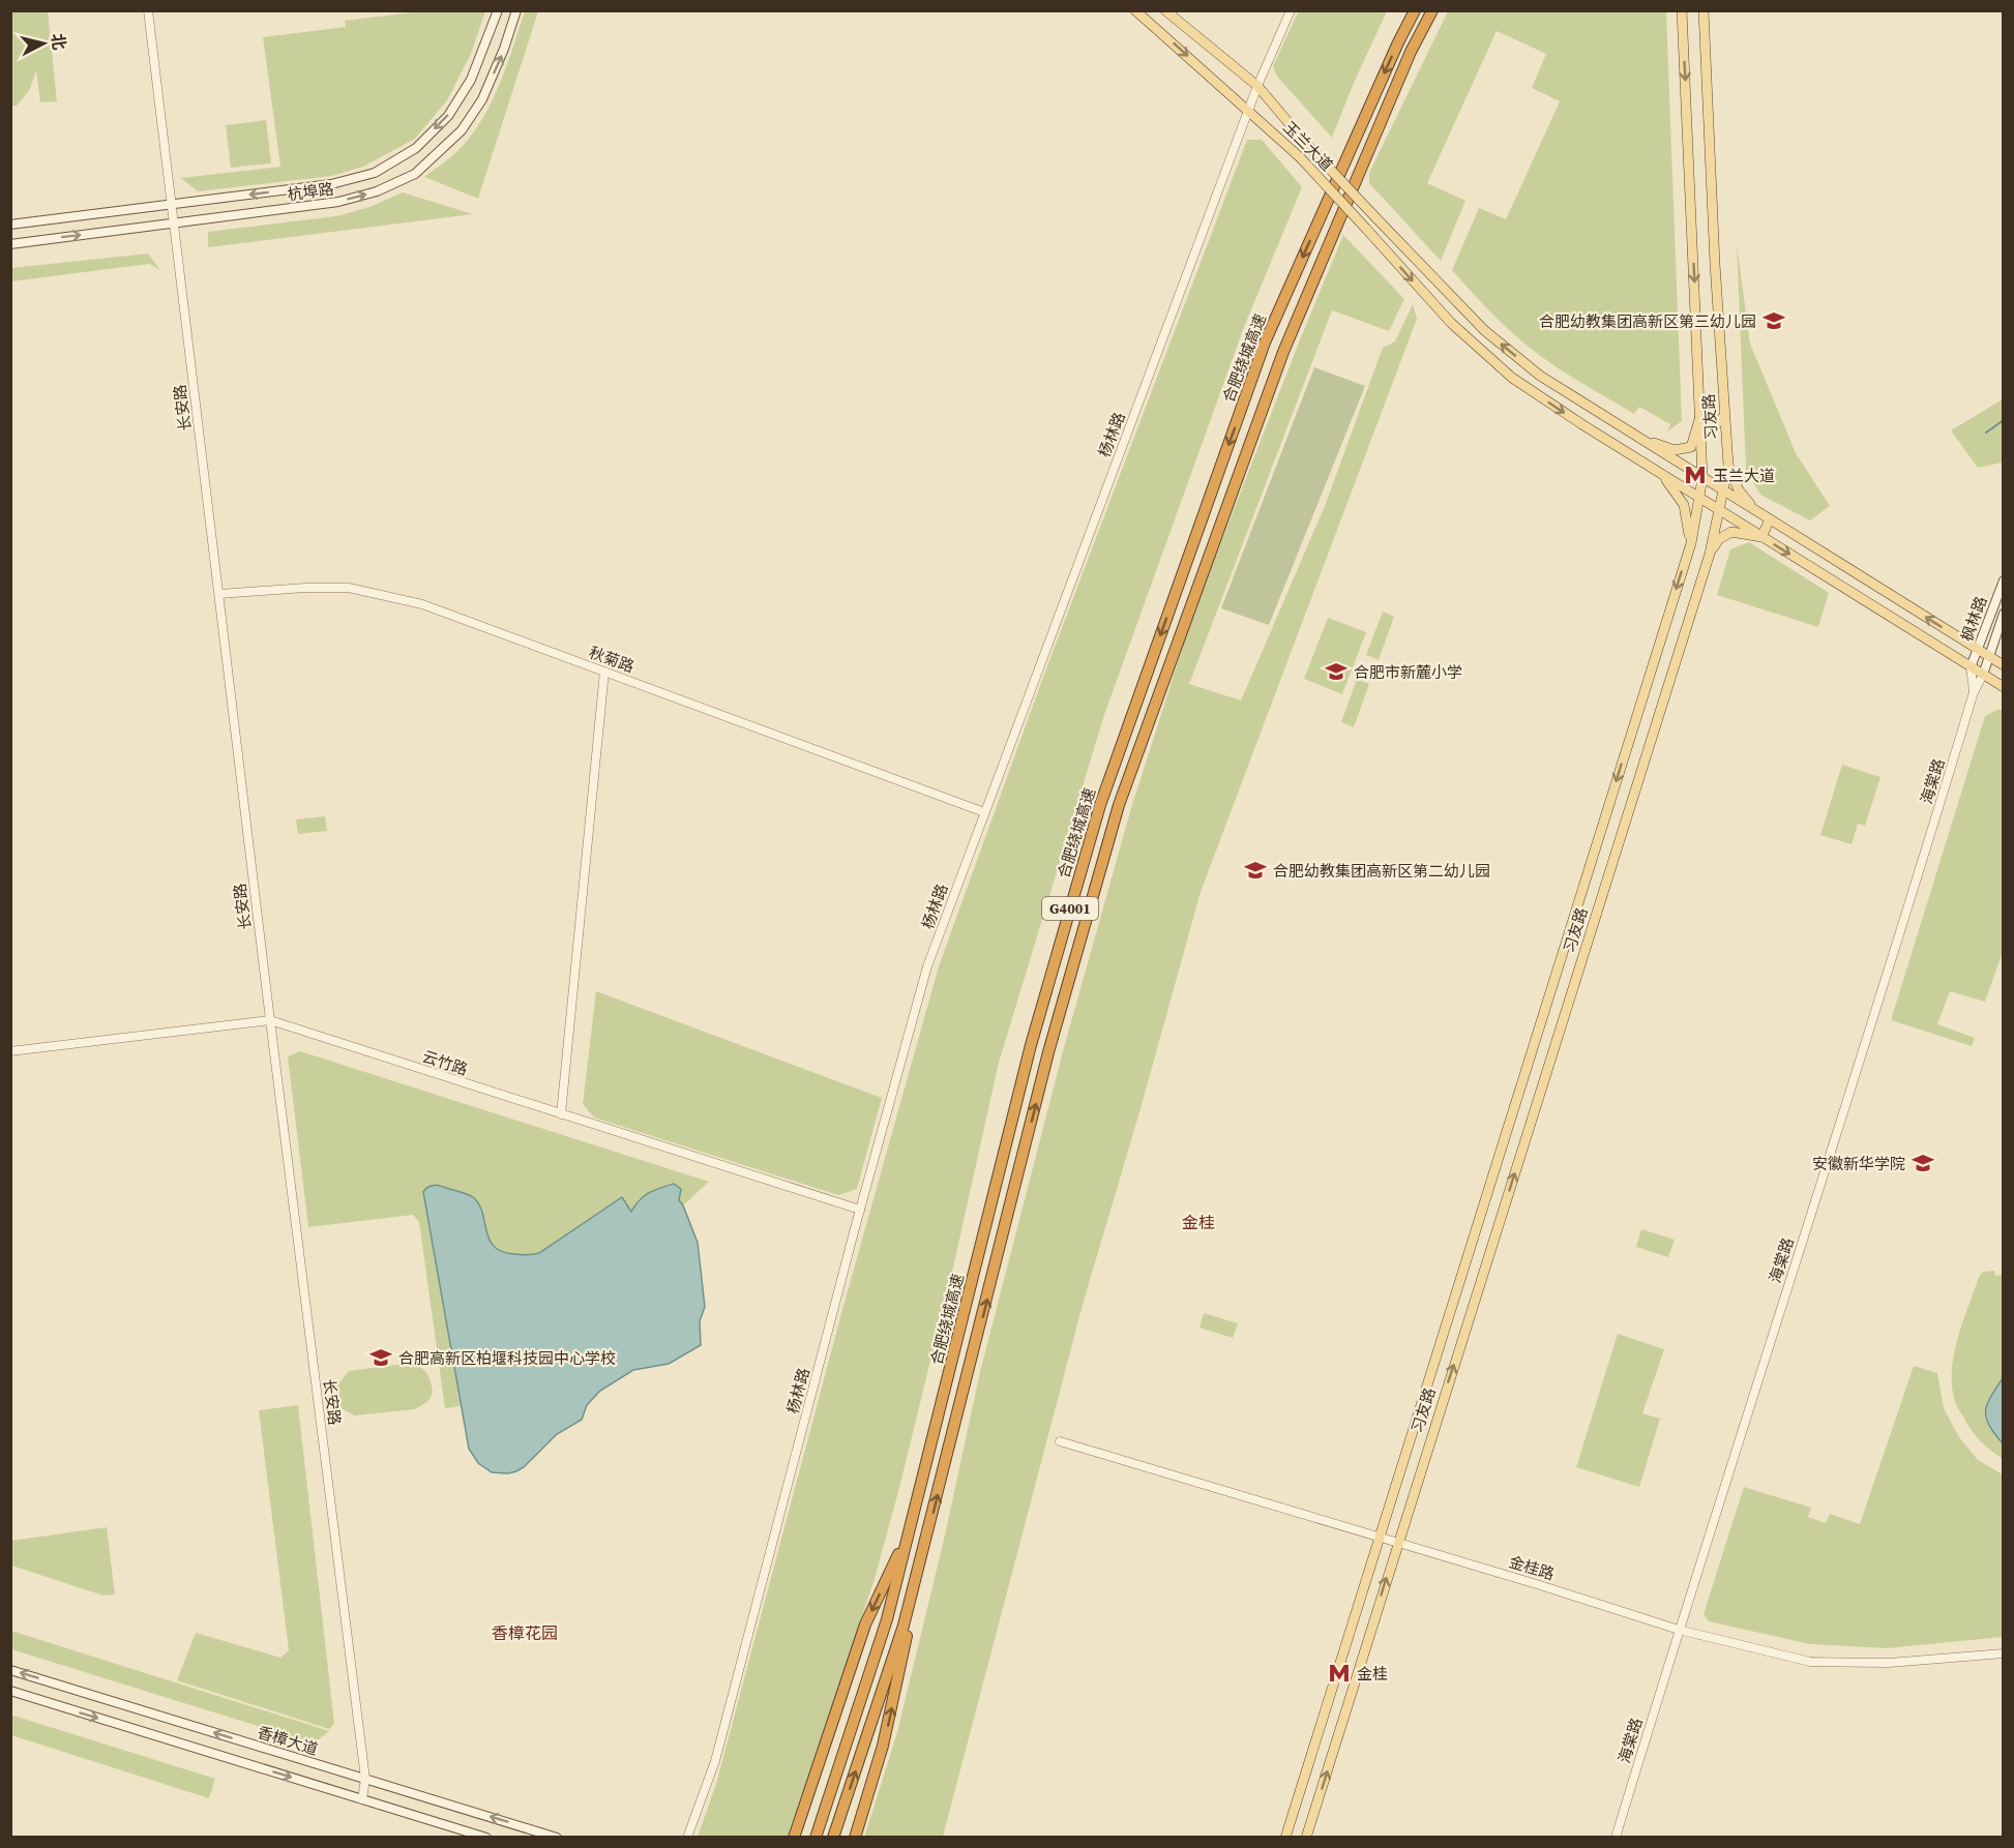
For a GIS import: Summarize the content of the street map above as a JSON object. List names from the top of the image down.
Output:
{
  "streets": {
    "highway": ["合肥绕城高速", "G4001"],
    "main road": [
      "玉兰大道",
      "杭埠路",
      "习友路",
      "枫林路",
      "香樟大道"
    ],
    "street": [
      "长安路",
      "杨林路",
      "秋菊路",
      "海棠路",
      "云竹路",
      "金桂路"
    ]
  },
  "crossings": [
    ["玉兰大道", "习友路"],
    ["玉兰大道", "杨林路"],
    ["玉兰大道", "枫林路"],
    ["玉兰大道", "海棠路"],
    ["杭埠路", "长安路"],
    ["长安路", "秋菊路"],
    ["长安路", "云竹路"],
    ["长安路", "香樟大道"],
    ["习友路", "金桂路"],
    ["杨林路", "秋菊路"],
    ["杨林路", "云竹路"],
    ["枫林路", "海棠路"],
    ["海棠路", "金桂路"]
  ],
  "districts": ["金桂", "香樟花园"],
  "places": {
    "school or university": [
      "合肥幼教集团高新区第三幼儿园",
      "合肥市新麓小学",
      "合肥幼教集团高新区第二幼儿园",
      "安徽新华学院",
      "合肥高新区柏堰科技园中心学校"
    ],
    "metro station": ["玉兰大道", "金桂"]
  },
  "north": "right"
}
